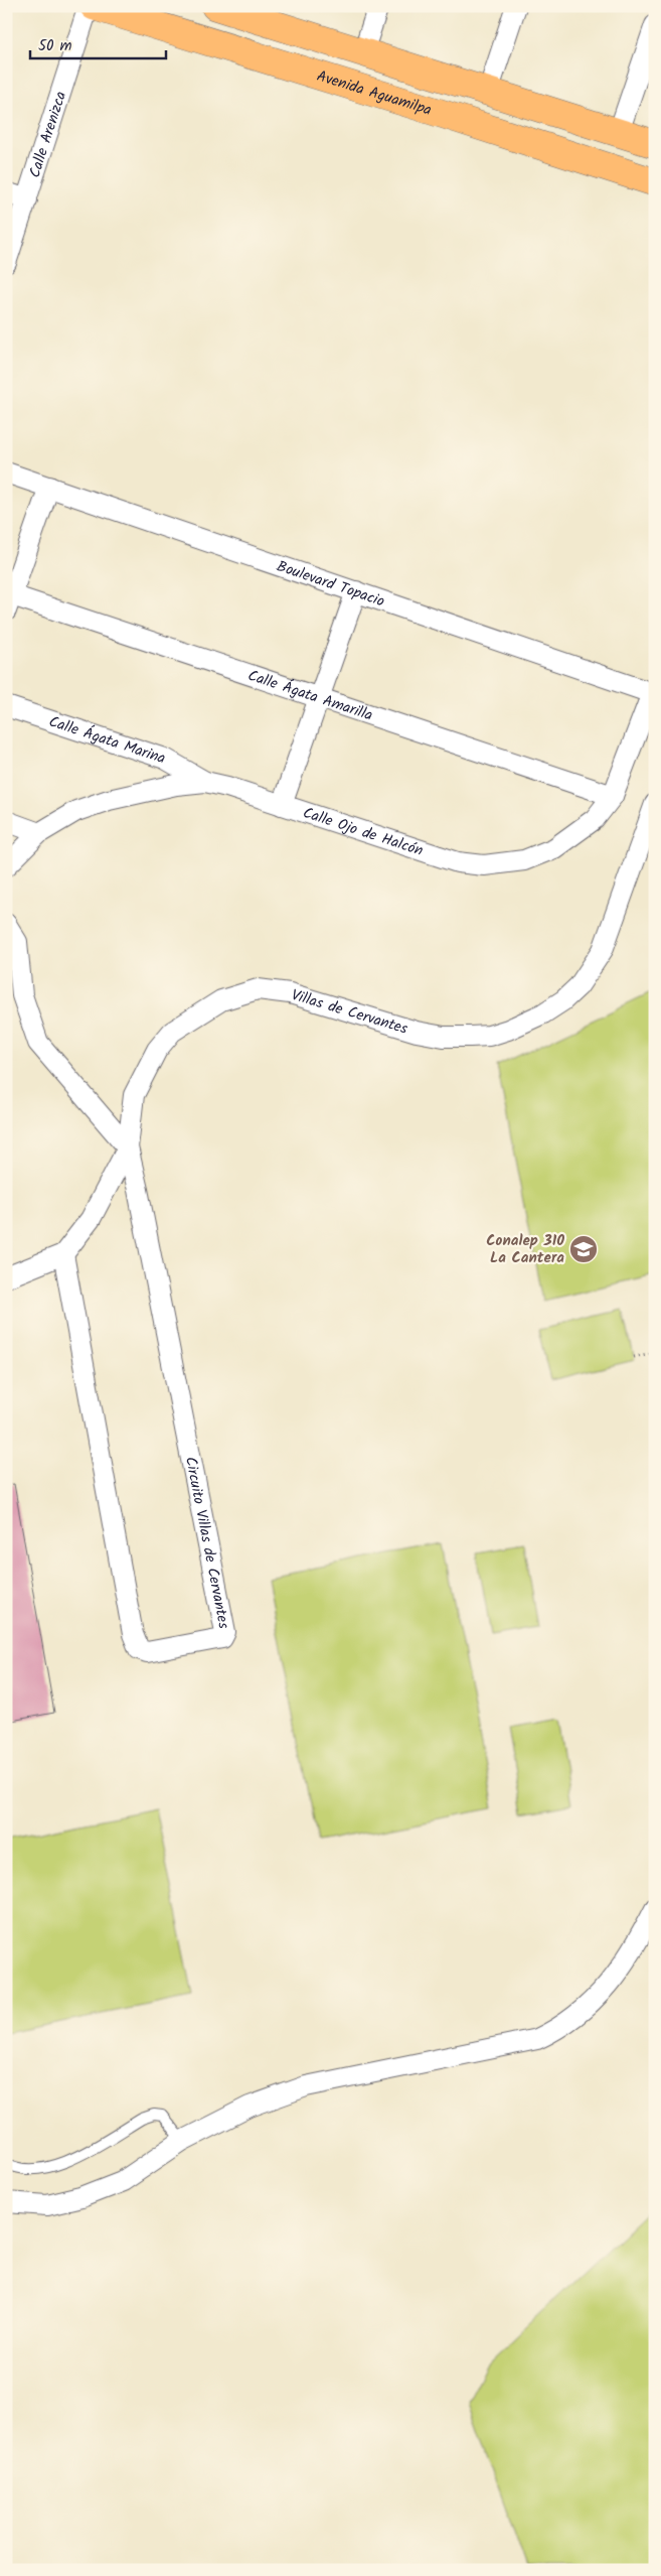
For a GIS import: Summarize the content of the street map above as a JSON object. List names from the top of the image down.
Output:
{
  "streets": {
    "main road": ["Avenida Aguamilpa"],
    "street": [
      "Calle Arenizca",
      "Boulevard Topacio",
      "Calle Ágata Amarilla",
      "Calle Ágata Marina",
      "Calle Ojo de Halcón",
      "Villas de Cervantes",
      "Circuito Villas de Cervantes"
    ]
  },
  "crossings": [
    ["Boulevard Topacio", "Calle Ojo de Halcón"],
    ["Calle Ágata Amarilla", "Calle Ojo de Halcón"],
    ["Calle Ágata Marina", "Calle Ojo de Halcón"],
    ["Villas de Cervantes", "Circuito Villas de Cervantes"]
  ],
  "places": {
    "school or university": ["Conalep 310 La Cantera"]
  },
  "scale_bar": "50 m"
}
